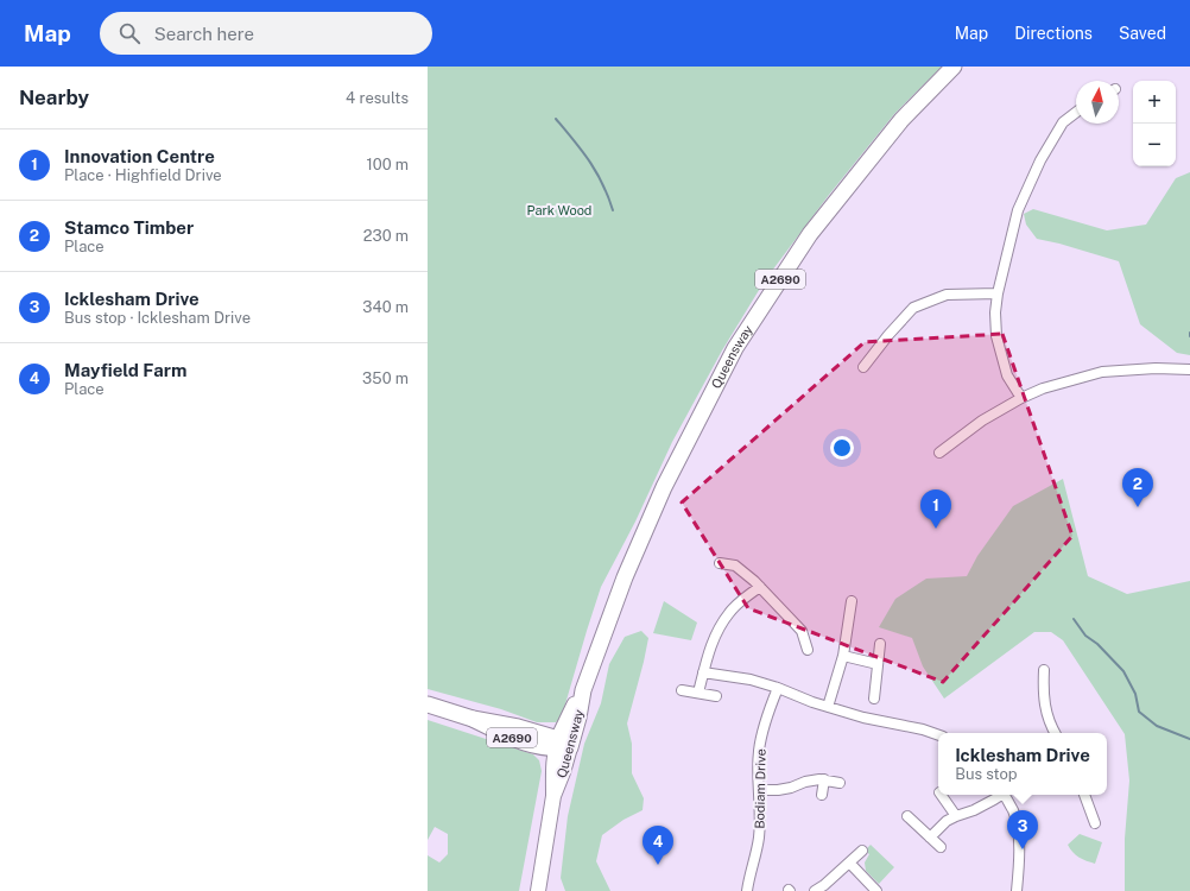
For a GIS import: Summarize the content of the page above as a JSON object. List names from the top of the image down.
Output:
{
  "streets": {
    "main road": ["A2690", "Queensway"],
    "street": ["Bodiam Drive"]
  },
  "crossings": [
    ["A2690", "Queensway"]
  ],
  "parks": ["Park Wood"],
  "north": "top",
  "page": {
    "header": "Map",
    "search": "Search here",
    "nav": ["Map", "Directions", "Saved"],
    "heading": ["Nearby", "4 results"],
    "map_buttons": ["+", "−"],
    "list": [
      {
        "mark": "1",
        "name": "Innovation Centre",
        "note": "Place · Highfield Drive",
        "value": "100 m"
      },
      {
        "mark": "2",
        "name": "Stamco Timber",
        "note": "Place",
        "value": "230 m"
      },
      {
        "mark": "3",
        "name": "Icklesham Drive",
        "note": "Bus stop · Icklesham Drive",
        "value": "340 m"
      },
      {
        "mark": "4",
        "name": "Mayfield Farm",
        "note": "Place",
        "value": "350 m"
      }
    ],
    "pins": [
      "2",
      "1",
      "3",
      "4"
    ],
    "popup": ["Icklesham Drive", "Bus stop"]
  }
}
